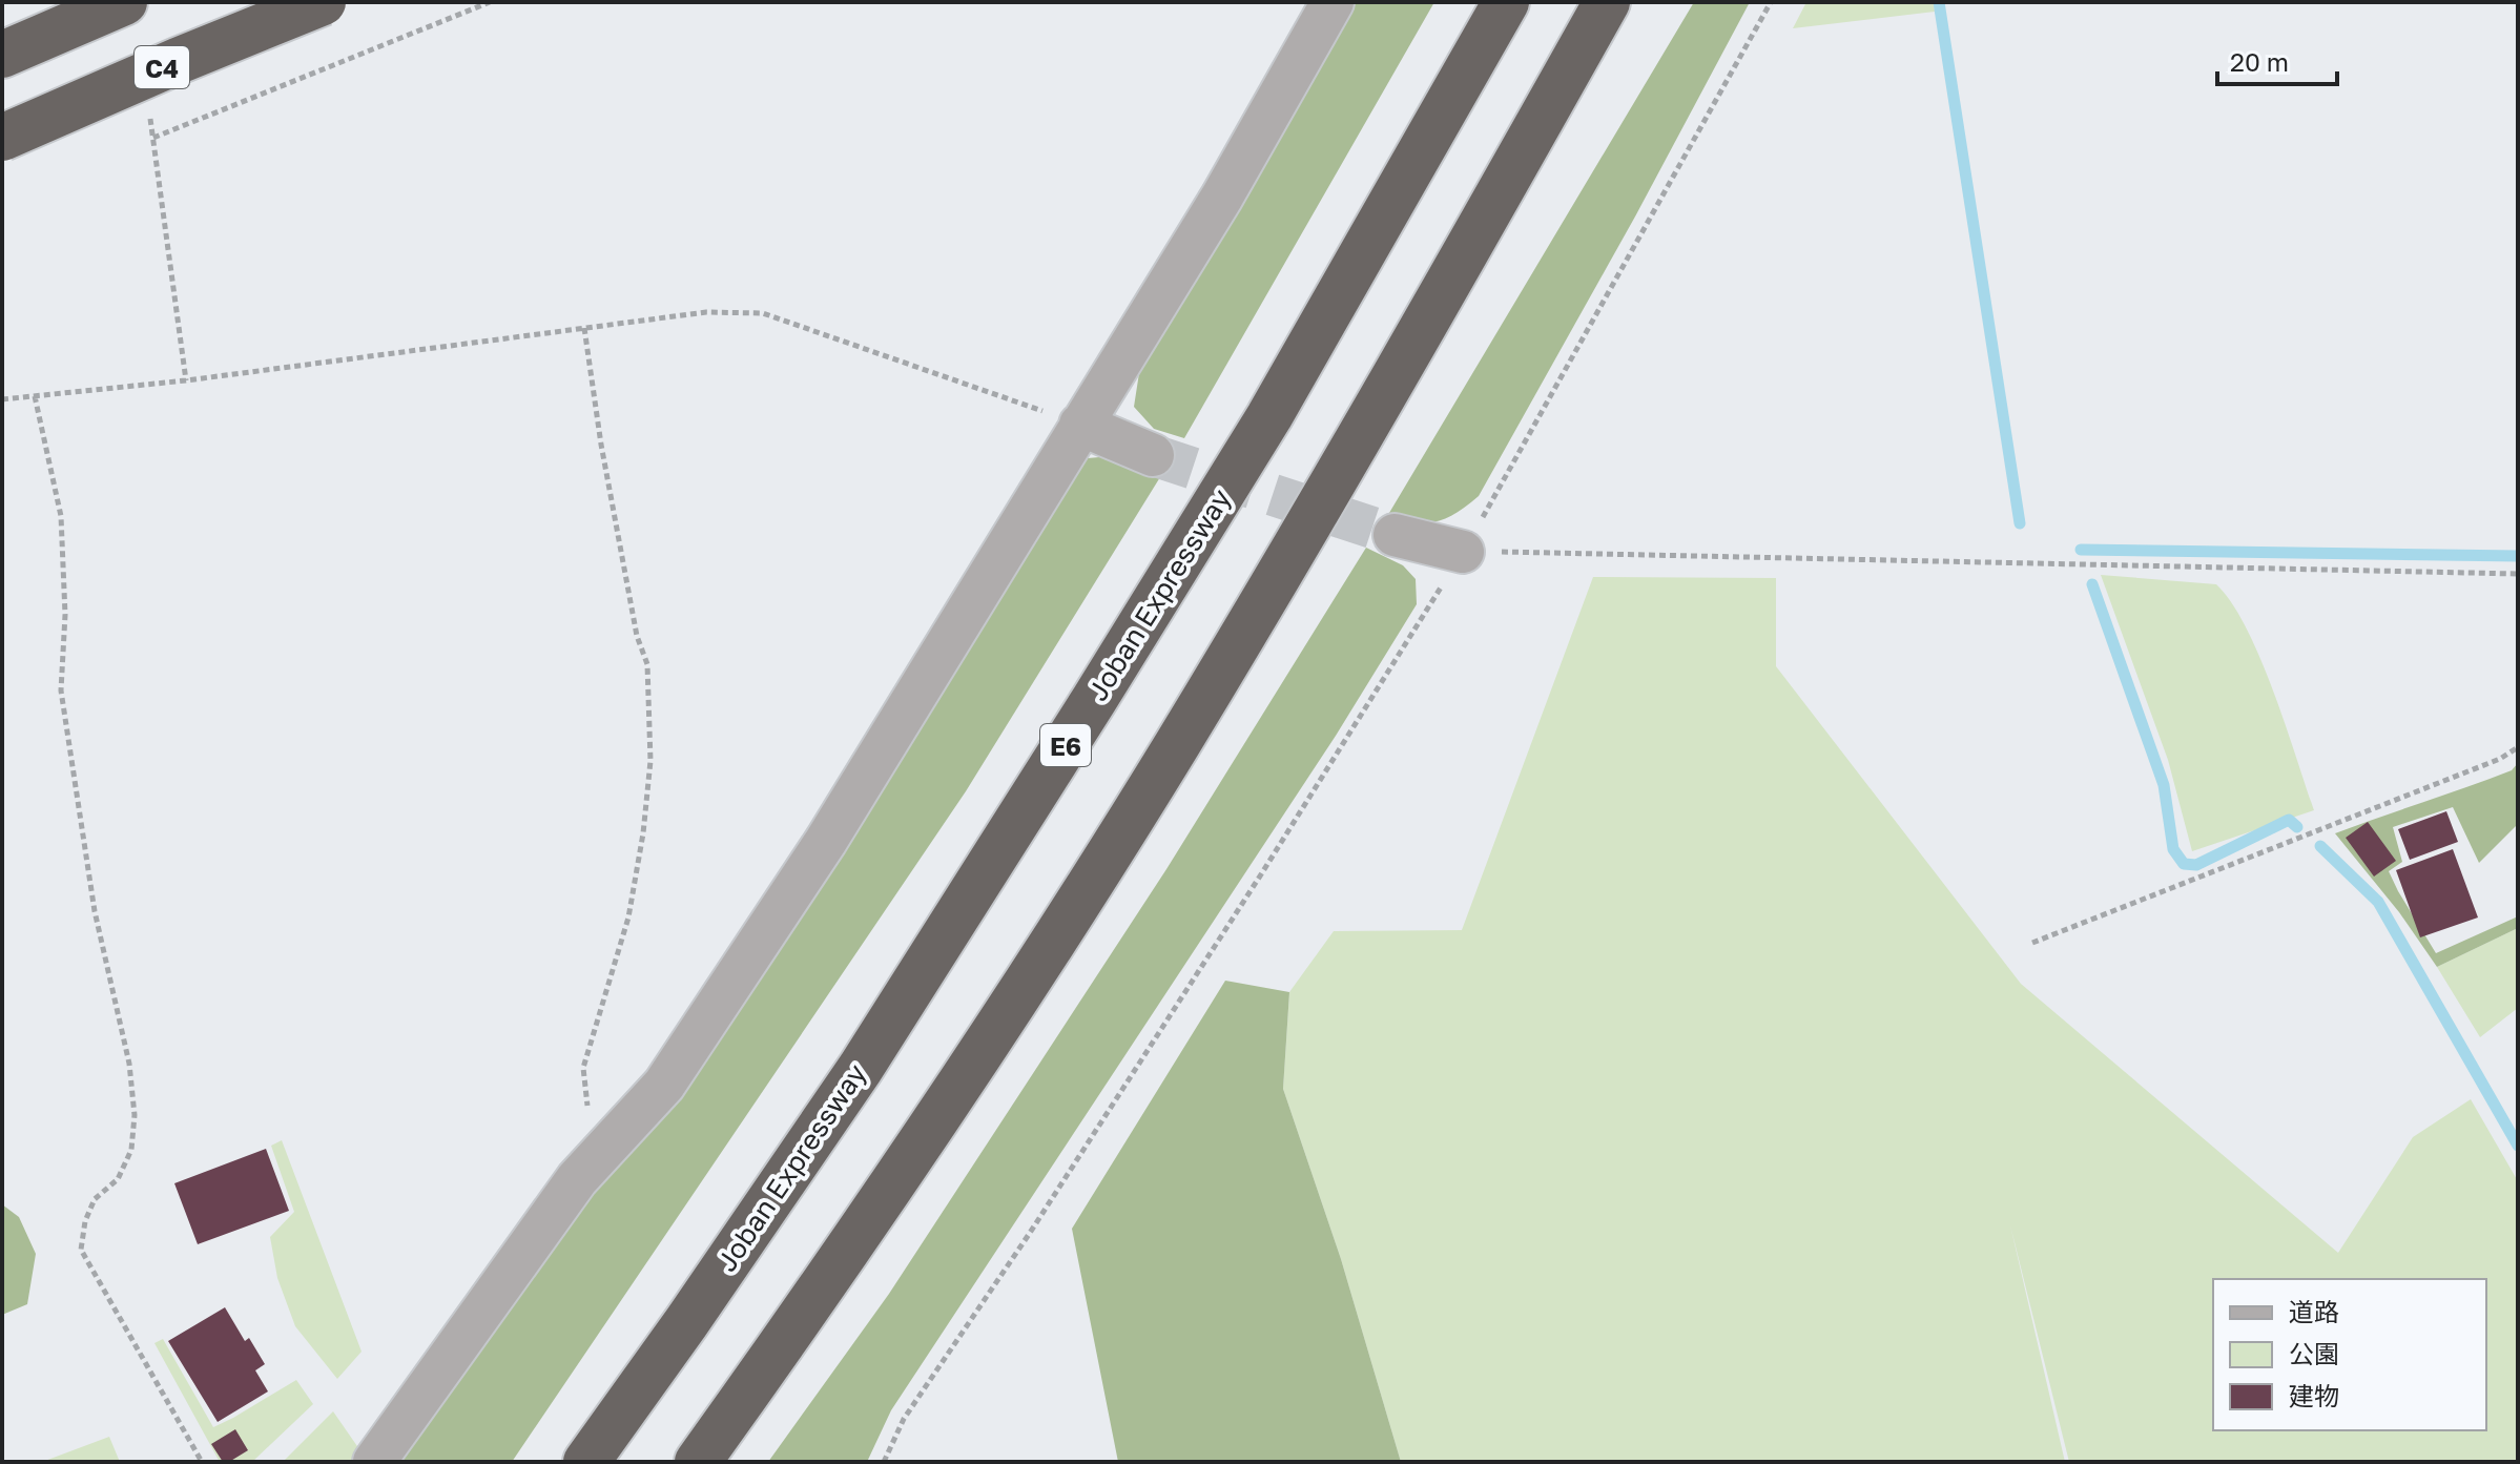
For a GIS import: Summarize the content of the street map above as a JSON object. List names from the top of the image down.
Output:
{
  "streets": {
    "highway": ["C4", "Joban Expressway", "E6"]
  },
  "legend": ["道路", "公園", "建物"],
  "scale_bar": "20 m"
}
